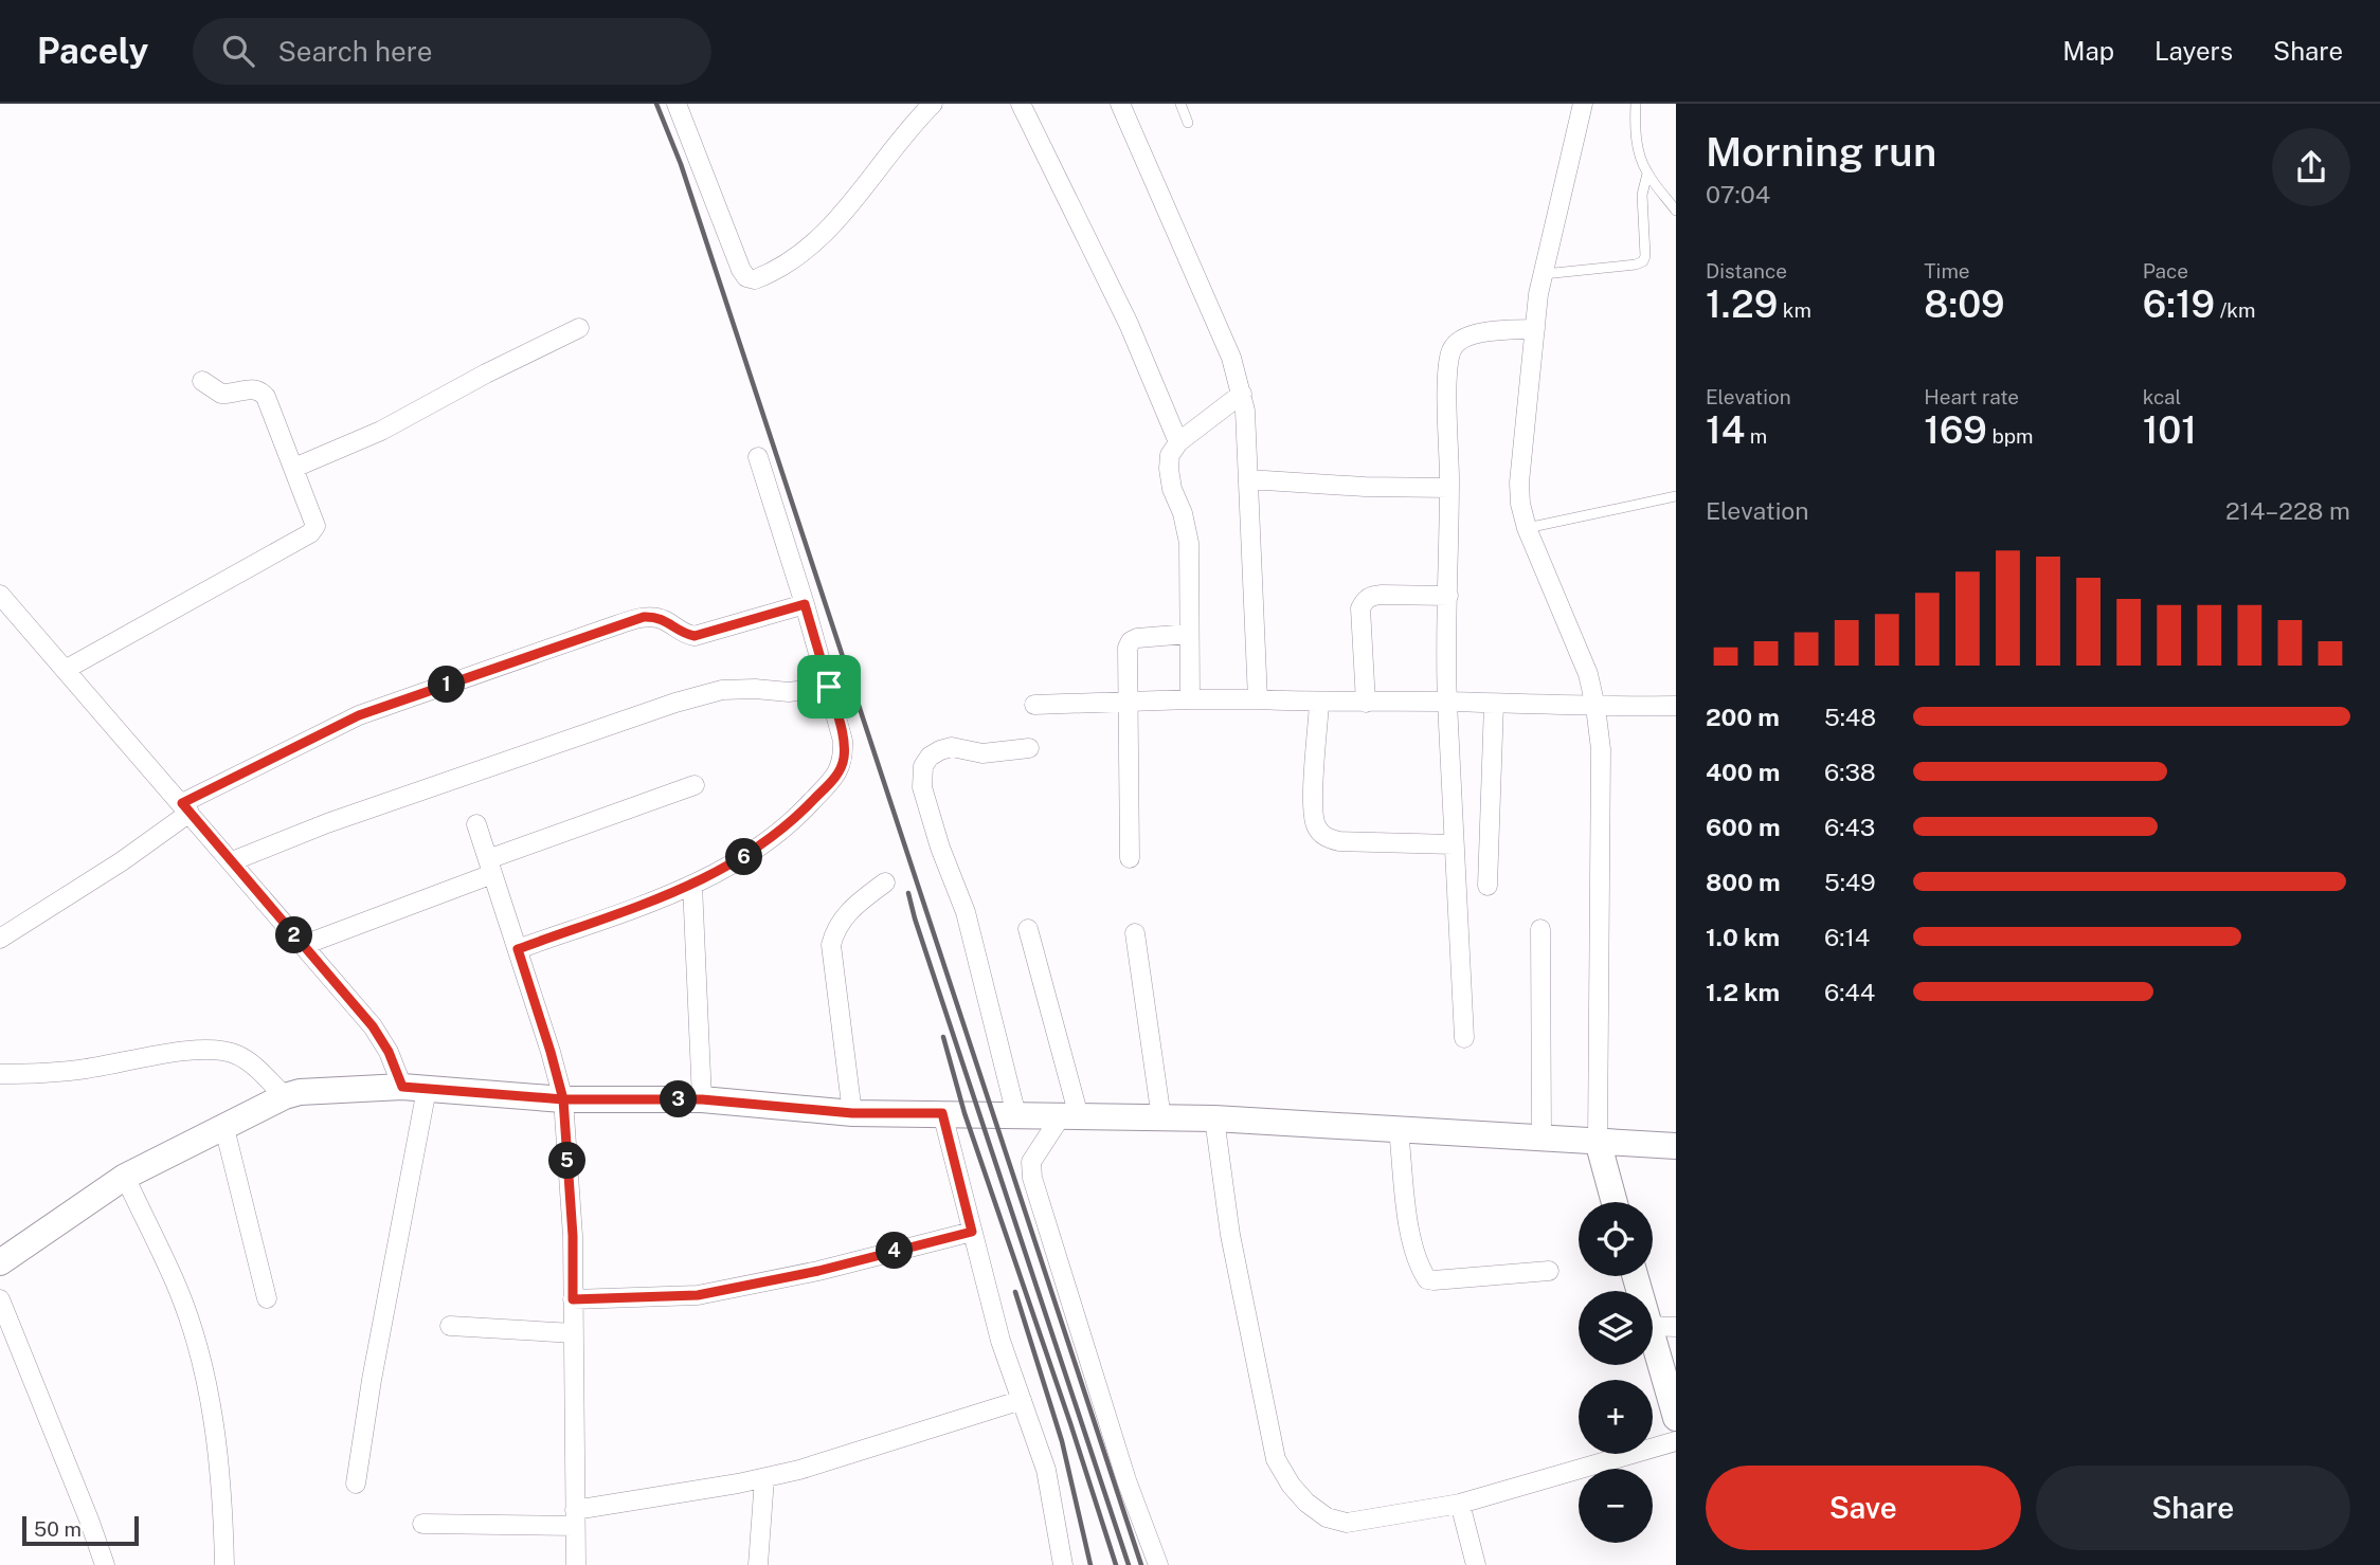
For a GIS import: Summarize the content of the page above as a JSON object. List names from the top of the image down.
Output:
{
  "scale_bar": "50 m",
  "page": {
    "header": "Pacely",
    "search": "Search here",
    "nav": ["Map", "Layers", "Share"],
    "heading": ["Morning run", "07:04"],
    "stats": [
      ["Distance", "1.29 km"],
      ["Time", "8:09"],
      ["Pace", "6:19 /km"],
      ["Elevation", "14 m"],
      ["Heart rate", "169 bpm"],
      ["kcal", "101"]
    ],
    "chart": ["Elevation", "214–228 m"],
    "pins": [
      "1",
      "6",
      "2",
      "3",
      "5",
      "4"
    ],
    "list": [
      {
        "name": "200 m",
        "note": "5:48"
      },
      {
        "name": "400 m",
        "note": "6:38"
      },
      {
        "name": "600 m",
        "note": "6:43"
      },
      {
        "name": "800 m",
        "note": "5:49"
      },
      {
        "name": "1.0 km",
        "note": "6:14"
      },
      {
        "name": "1.2 km",
        "note": "6:44"
      }
    ],
    "map_buttons": ["+", "−"],
    "buttons": ["Save", "Share"],
    "scale": "50 m"
  }
}
